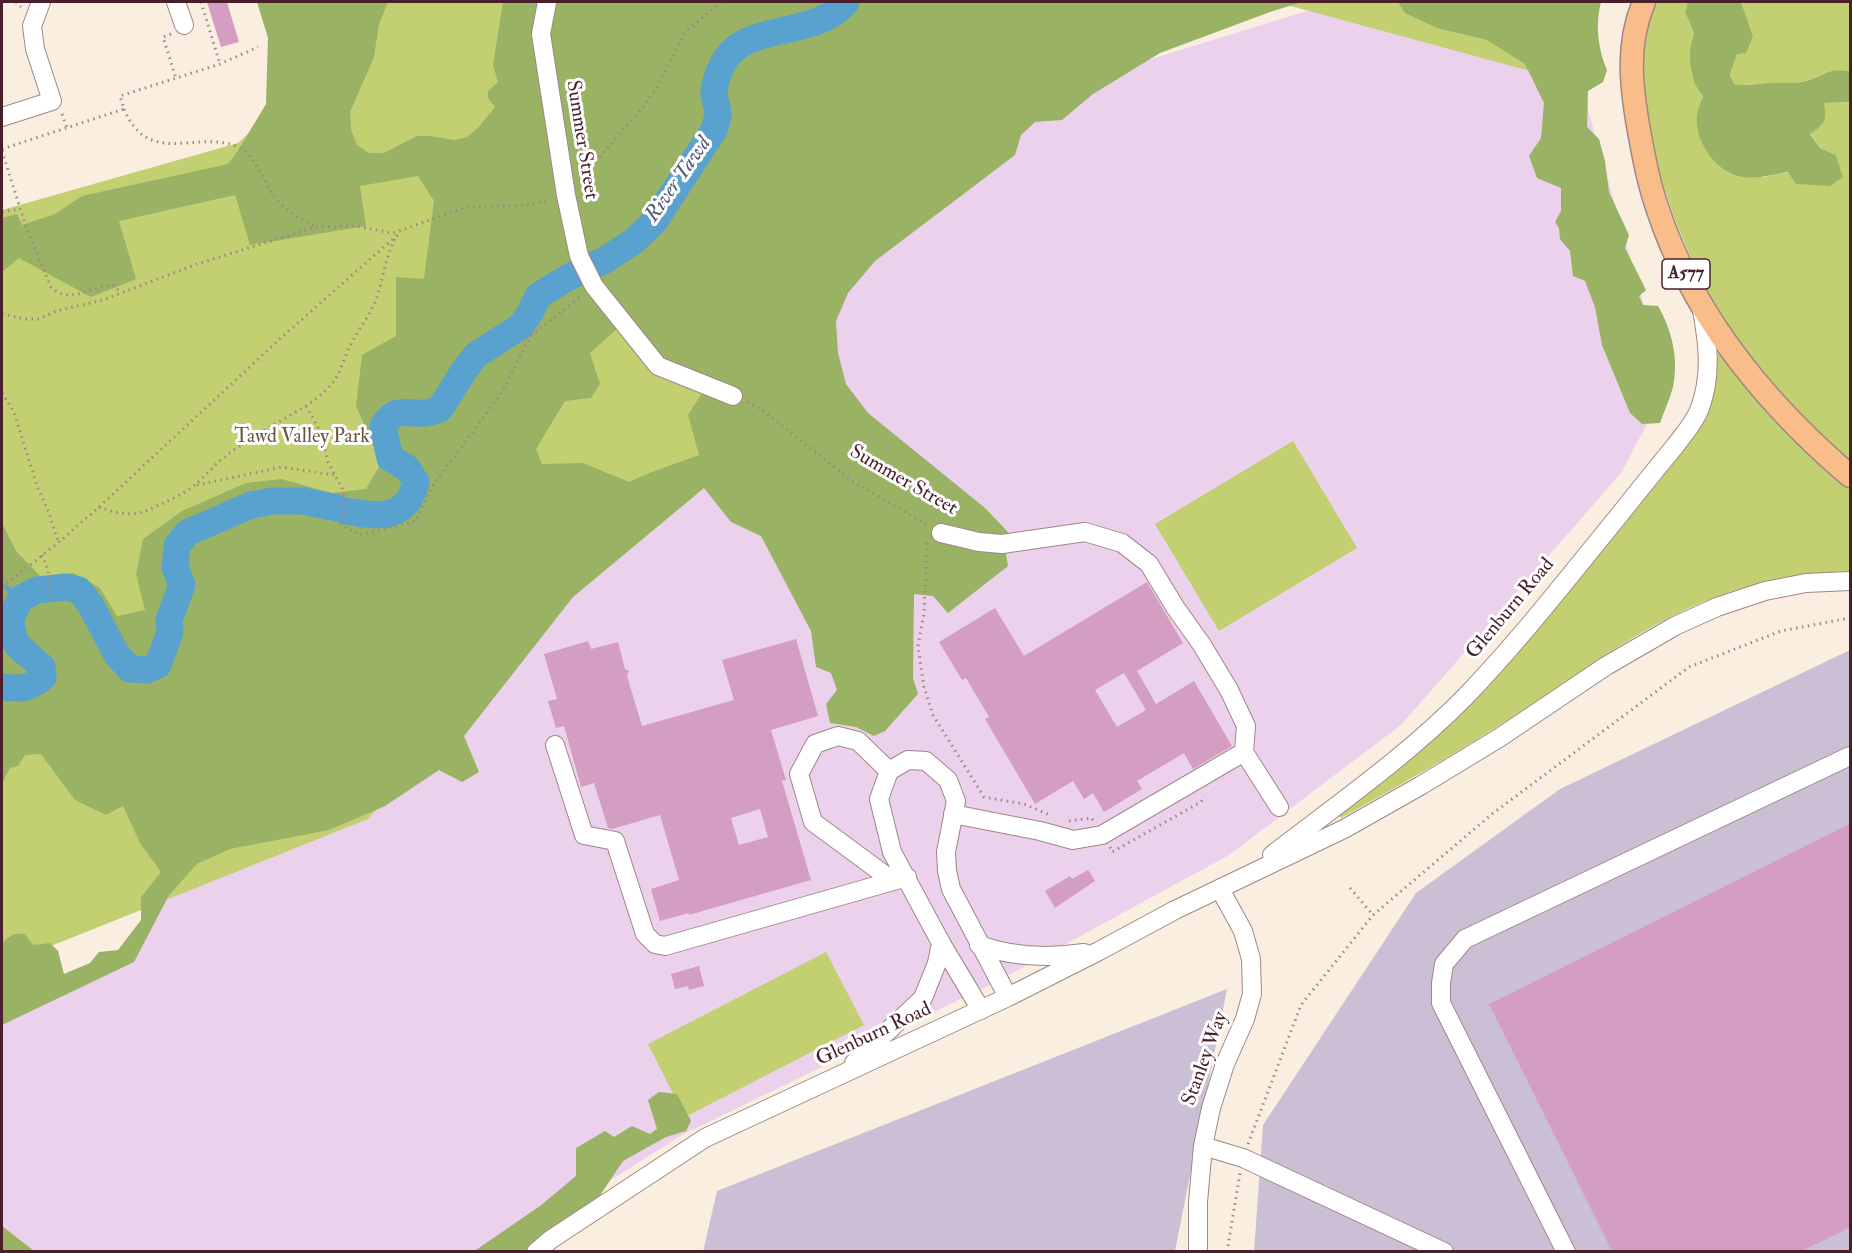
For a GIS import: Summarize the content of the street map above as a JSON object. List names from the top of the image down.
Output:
{
  "streets": {
    "main road": ["A577"],
    "street": ["Summer Street", "Glenburn Road", "Stanley Way"]
  },
  "crossings": [
    ["A577", "Glenburn Road"],
    ["Glenburn Road", "Stanley Way"]
  ],
  "water": ["River Tawd"],
  "parks": ["Tawd Valley Park"]
}
